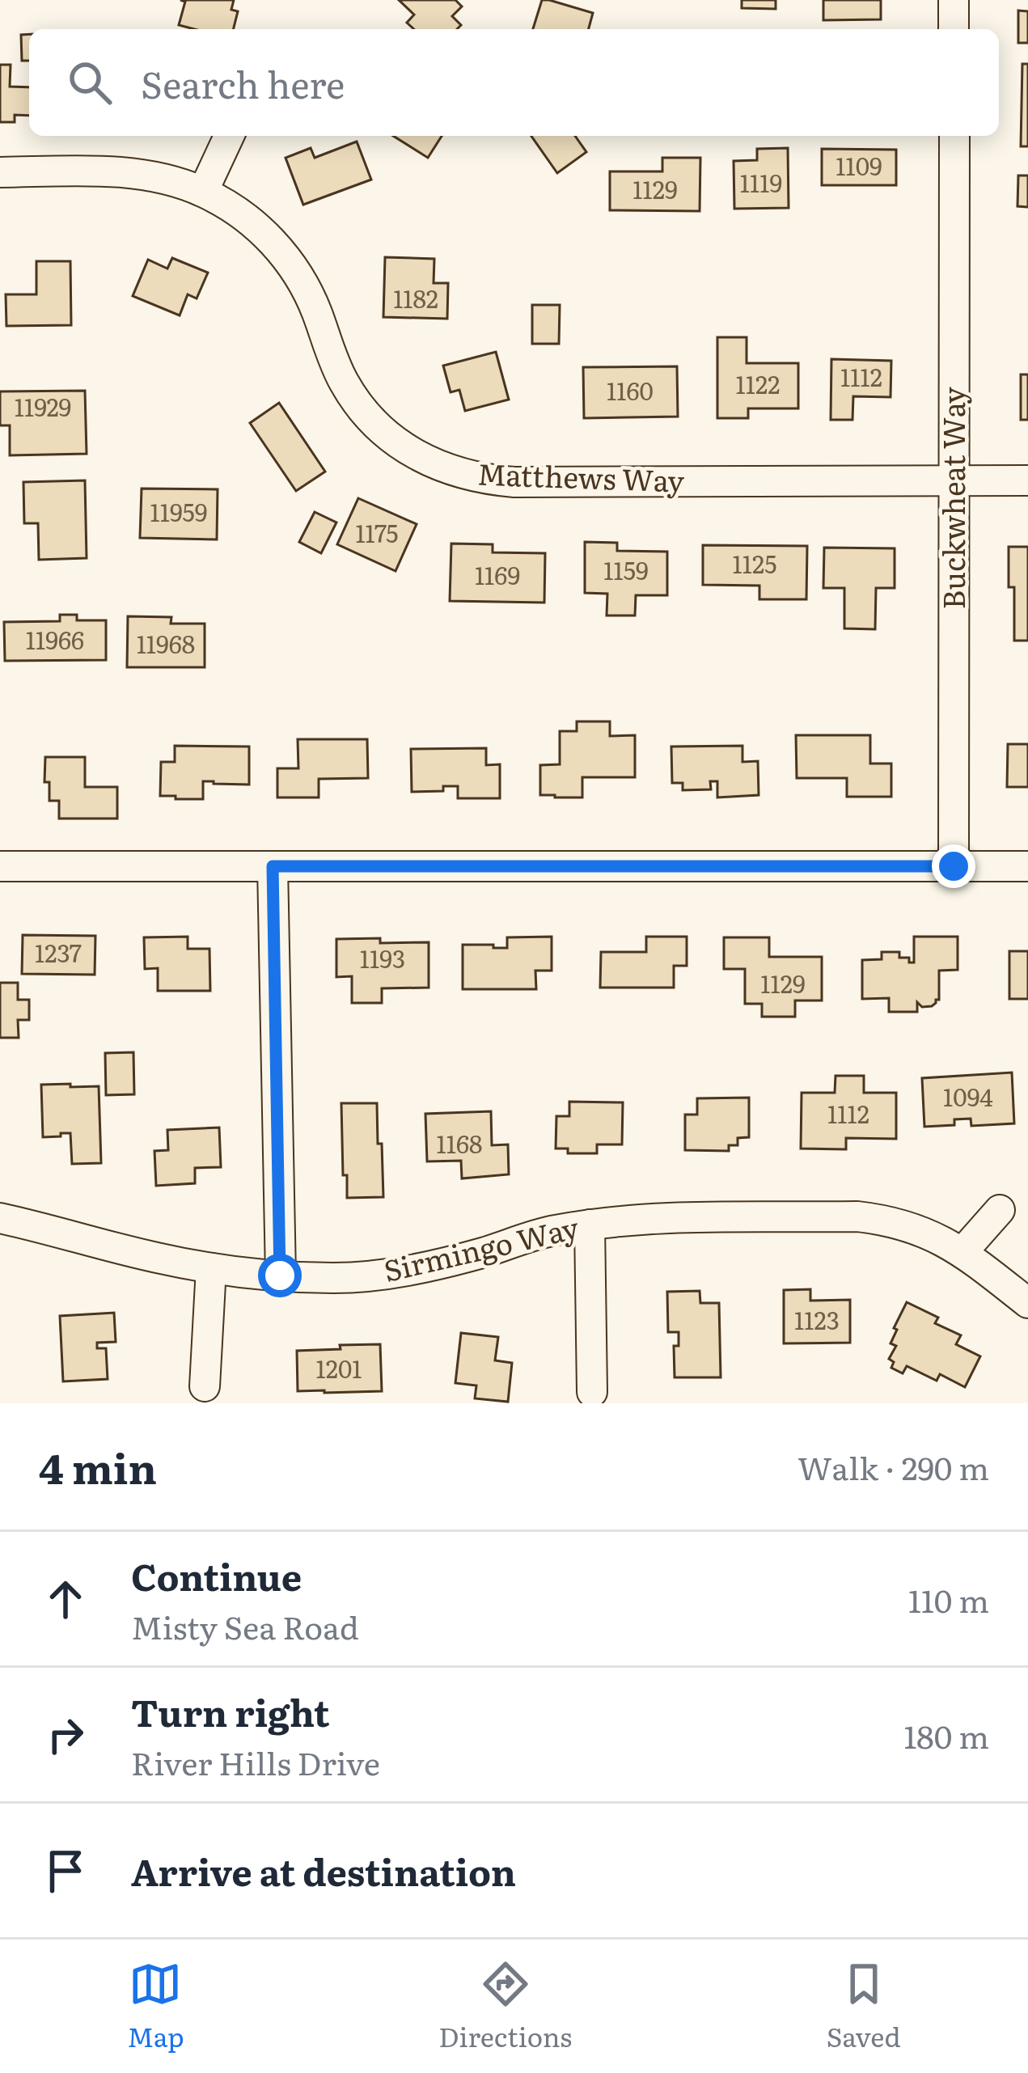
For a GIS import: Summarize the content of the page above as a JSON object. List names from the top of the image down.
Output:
{
  "streets": {
    "street": ["Matthews Way", "Buckwheat Way", "Sirmingo Way"]
  },
  "crossings": [
    ["Matthews Way", "Buckwheat Way"]
  ],
  "house_numbers": [
    "1109",
    "1119",
    "1129",
    "1182",
    "1112",
    "1122",
    "1160",
    "11929",
    "11959",
    "1175",
    "1125",
    "1159",
    "1169",
    "11966",
    "11968",
    "1237",
    "1193",
    "1129",
    "1094",
    "1112",
    "1168",
    "1123",
    "1201"
  ],
  "page": {
    "search": "Search here",
    "heading": ["4 min", "Walk · 290 m"],
    "list": [
      ["Continue", "Misty Sea Road", "110 m"],
      ["Turn right", "River Hills Drive", "180 m"],
      "Arrive at destination"
    ],
    "nav": ["Map", "Directions", "Saved"]
  }
}
